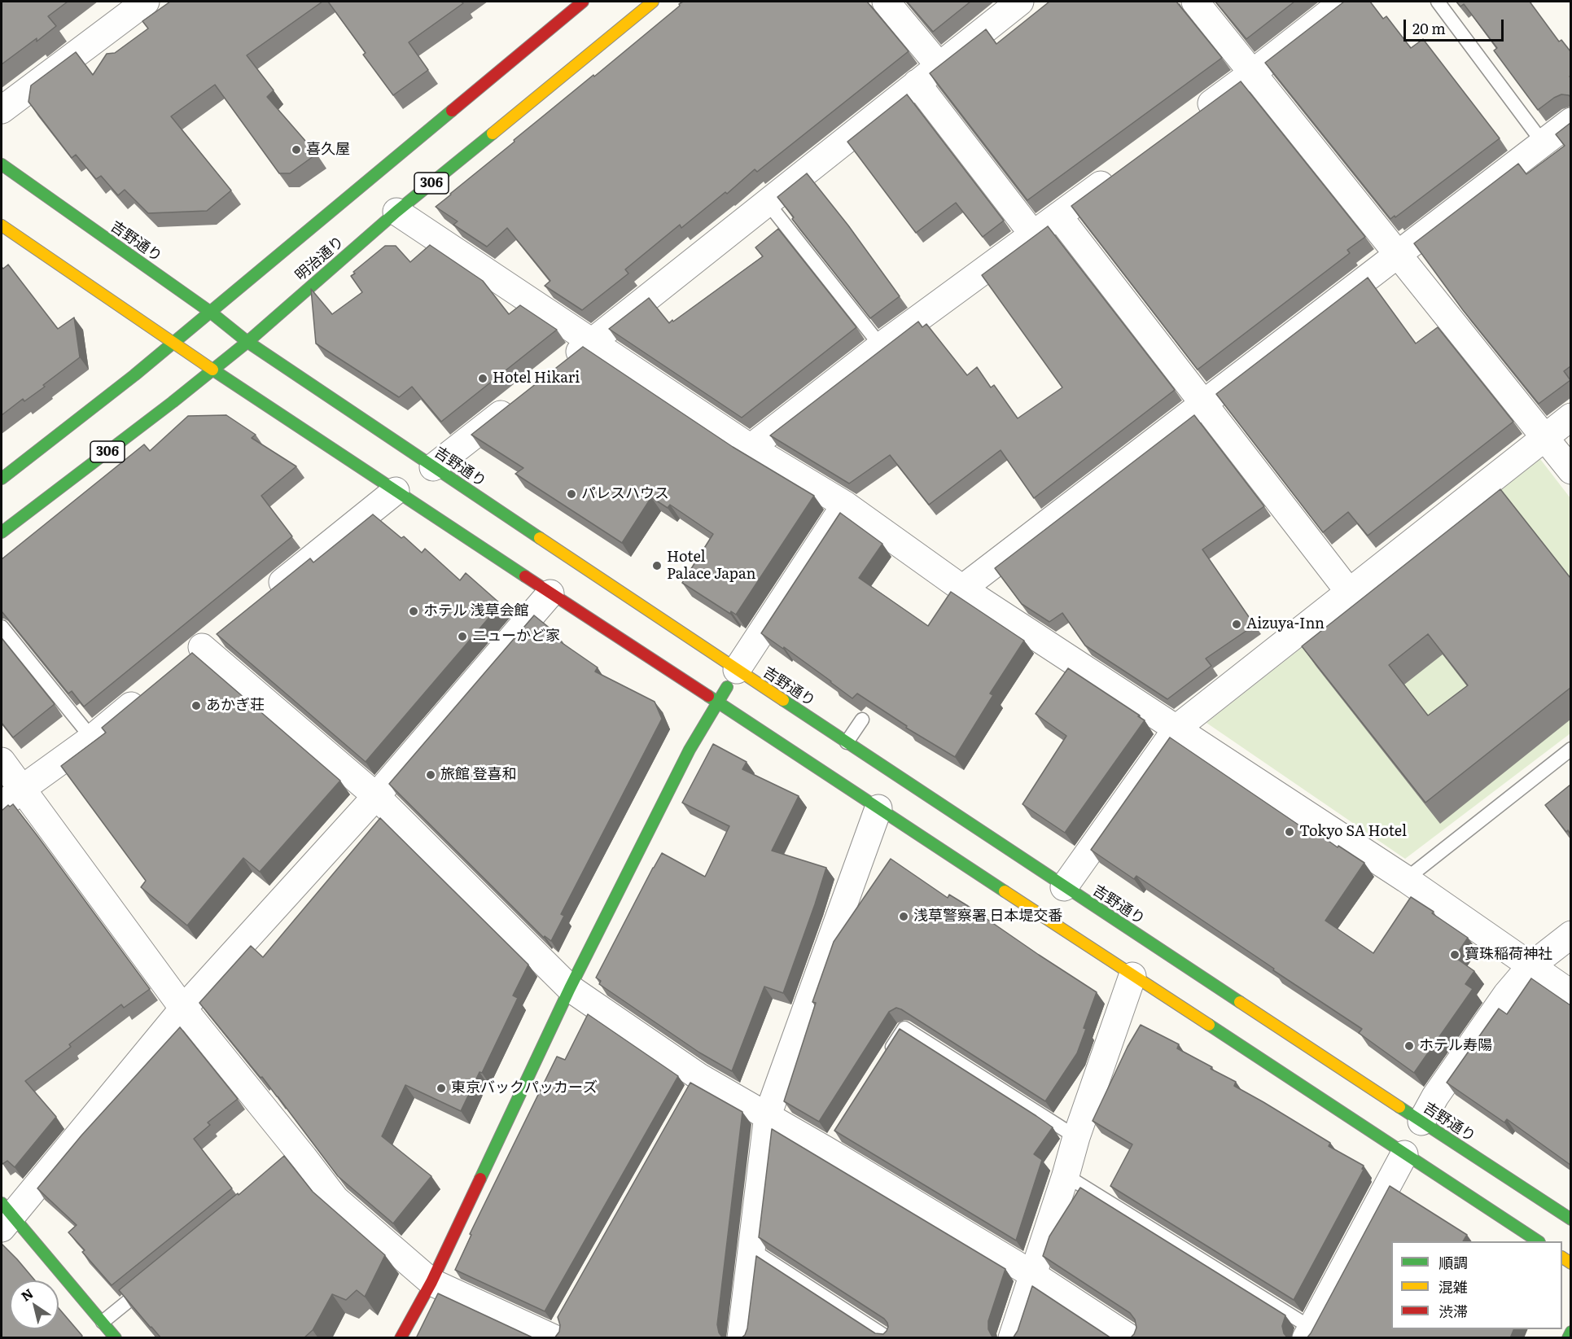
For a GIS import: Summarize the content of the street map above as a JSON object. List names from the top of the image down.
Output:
{
  "streets": {
    "main road": ["306", "吉野通り", "明治通り"]
  },
  "crossings": [
    ["吉野通り", "明治通り"]
  ],
  "places": [
    "喜久屋",
    "Hotel Hikari",
    "パレスハウス",
    "Hotel Palace Japan",
    "ホテル 浅草会館",
    "Aizuya-Inn",
    "ニューかど家",
    "あかぎ荘",
    "旅館 登喜和",
    "Tokyo SA Hotel",
    "浅草警察署 日本堤交番",
    "寶珠稲荷神社",
    "ホテル寿陽",
    "東京バックパッカーズ"
  ],
  "legend": ["順調", "混雑", "渋滞"],
  "scale_bar": "20 m",
  "north": "top left"
}
